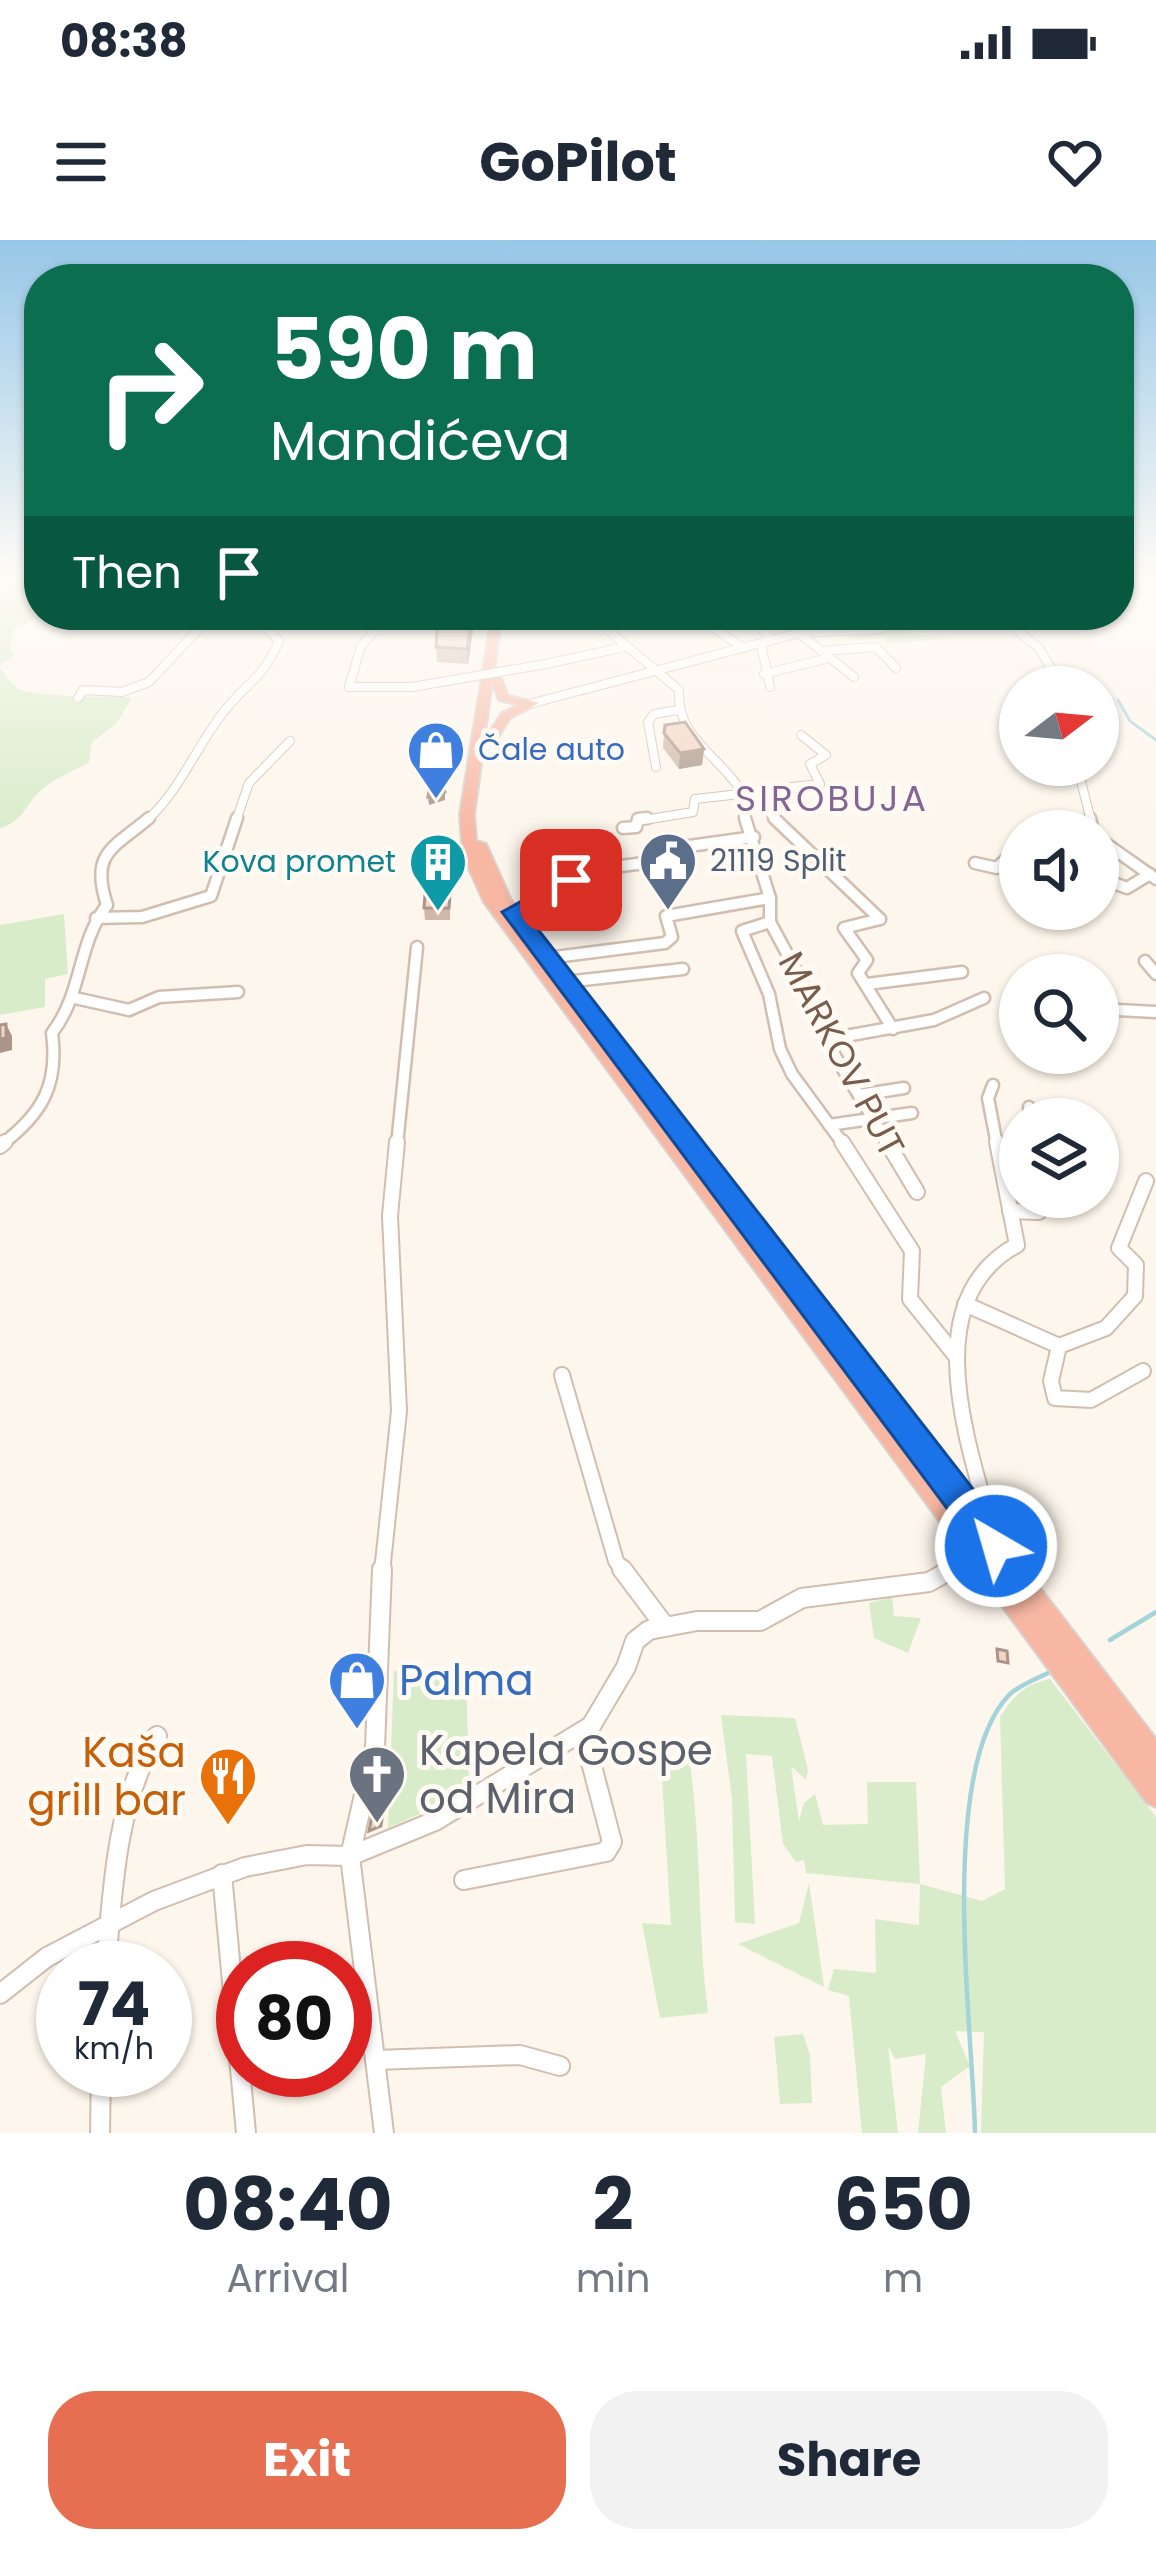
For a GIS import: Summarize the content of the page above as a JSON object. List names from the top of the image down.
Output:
{
  "streets": {
    "street": ["MARKOV PUT"]
  },
  "districts": ["SIROBUJA"],
  "places": {
    "shop": ["Čale auto", "Palma"],
    "public building": ["21119 Split"],
    "building": ["Kova promet"],
    "church": ["Kapela Gospe od Mira"],
    "restaurant": ["Kaša grill bar"]
  },
  "north": "right",
  "page": {
    "status": "08:38",
    "header": "GoPilot",
    "turn": ["590 m", "Mandićeva"],
    "then": "Then",
    "speed": "74 km/h",
    "limit": "80",
    "eta": [
      "08:40",
      "Arrival",
      "2",
      "min",
      "650",
      "m"
    ],
    "buttons": ["Exit", "Share"]
  }
}
